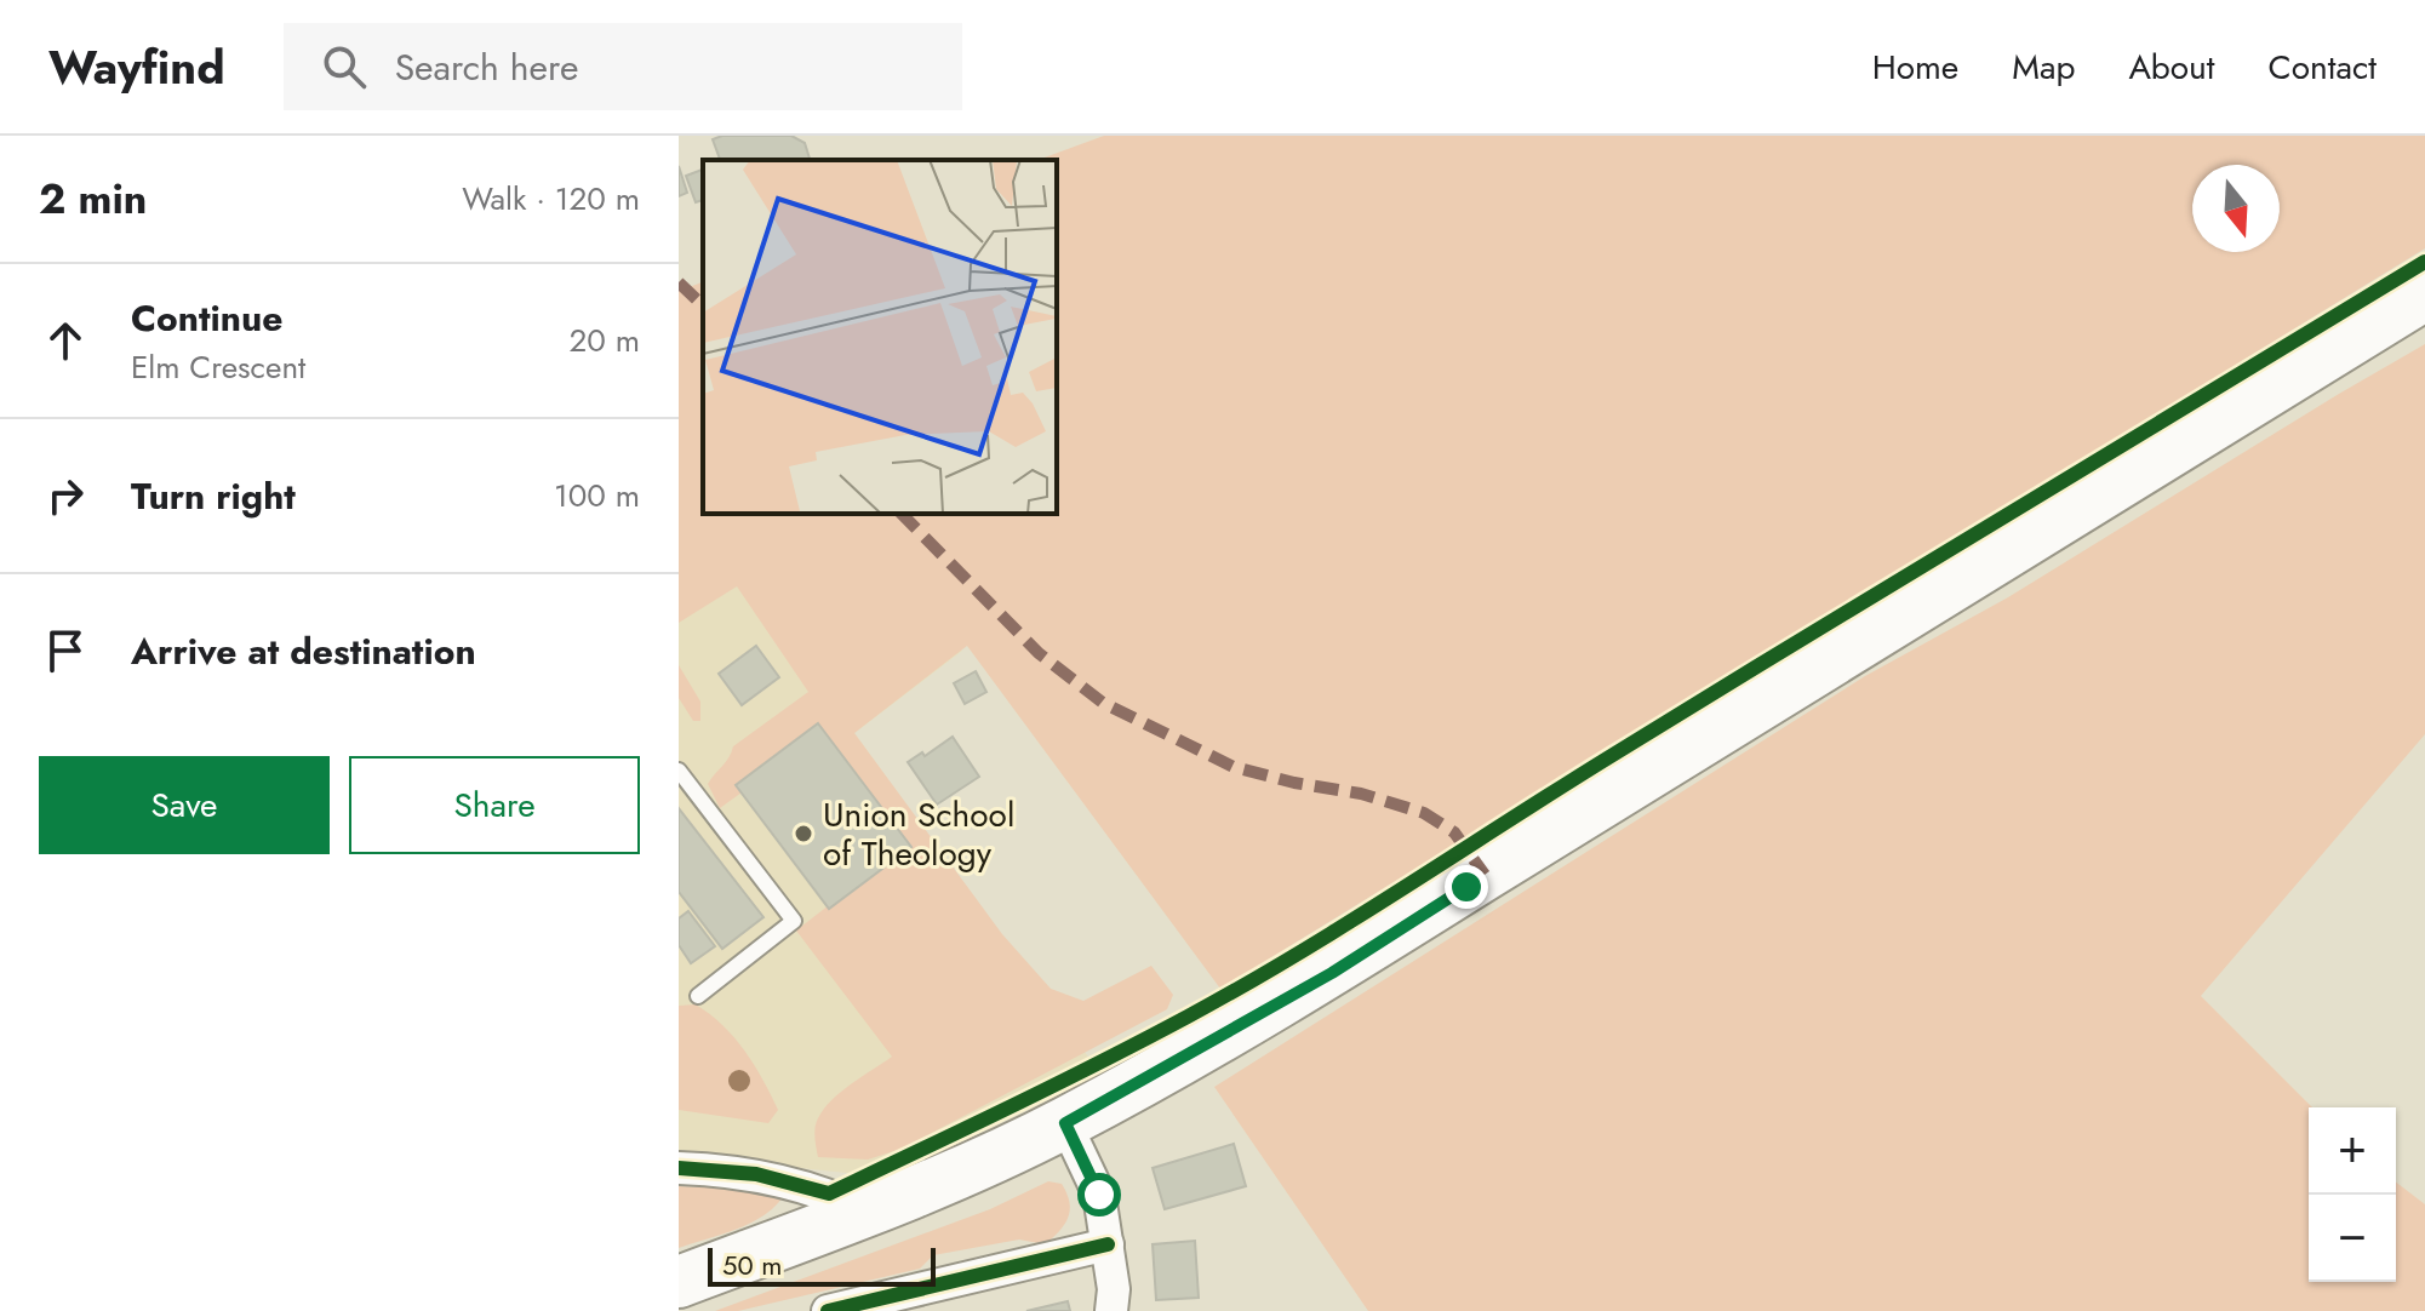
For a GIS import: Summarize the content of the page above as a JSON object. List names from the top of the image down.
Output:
{
  "places": ["Union School of Theology"],
  "scale_bar": "50 m",
  "north": "bottom",
  "page": {
    "header": "Wayfind",
    "search": "Search here",
    "nav": [
      "Home",
      "Map",
      "About",
      "Contact"
    ],
    "heading": ["2 min", "Walk · 120 m"],
    "list": [
      ["Continue", "Elm Crescent", "20 m"],
      ["Turn right", "100 m"],
      "Arrive at destination"
    ],
    "buttons": ["Save", "Share"],
    "map_buttons": ["+", "−"],
    "scale": "50 m"
  }
}
